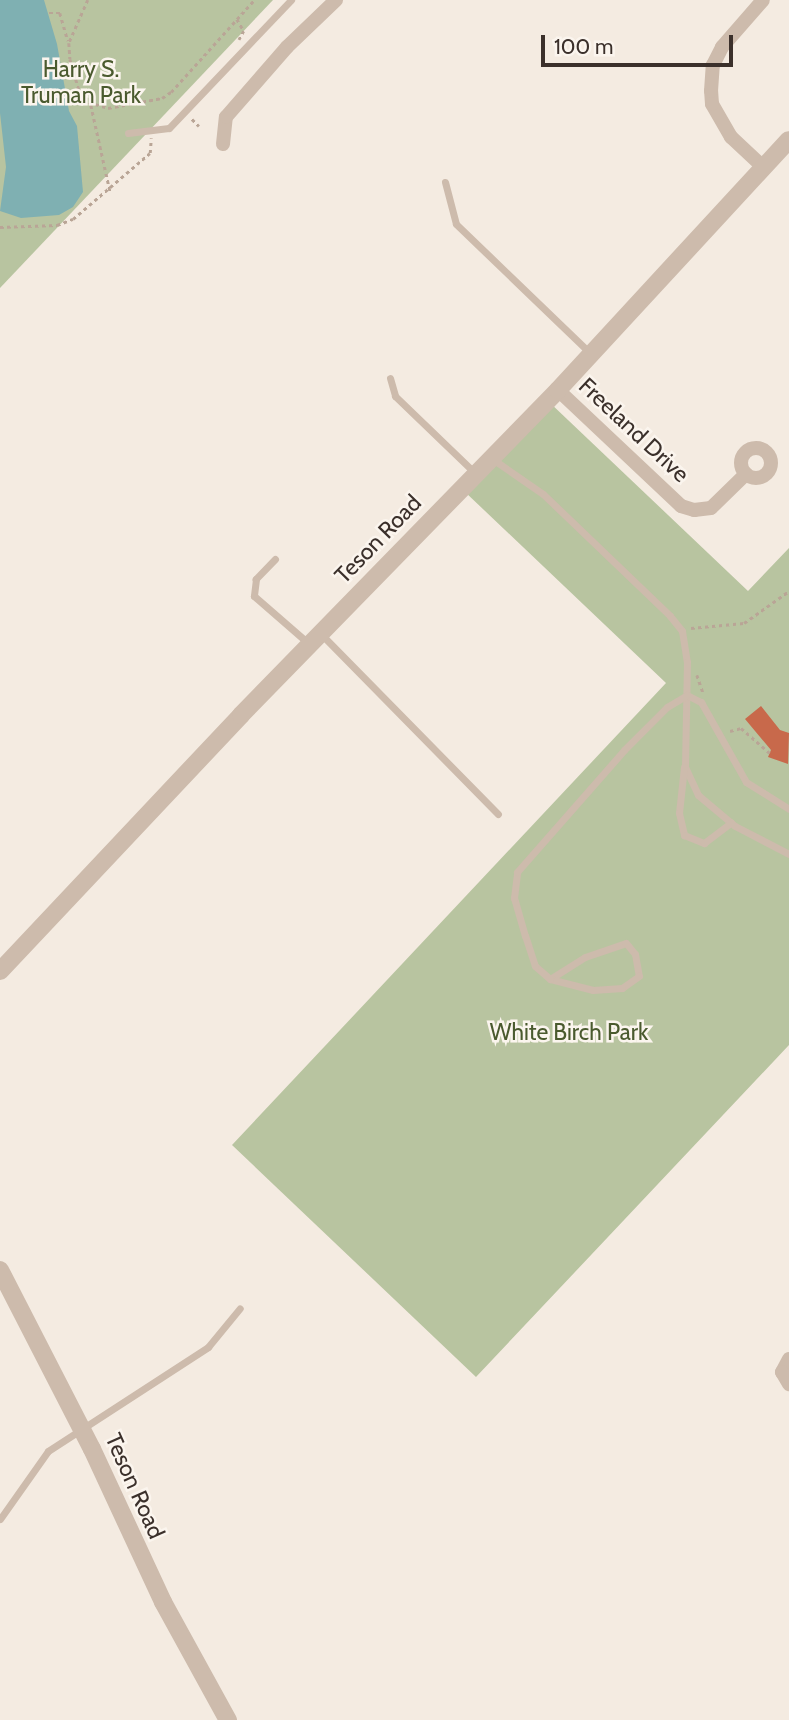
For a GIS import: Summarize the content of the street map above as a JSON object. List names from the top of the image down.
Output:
{
  "streets": {
    "street": ["Freeland Drive", "Teson Road"]
  },
  "crossings": [
    ["Freeland Drive", "Teson Road"]
  ],
  "parks": ["Harry S. Truman Park", "White Birch Park"],
  "scale_bar": "100 m"
}
